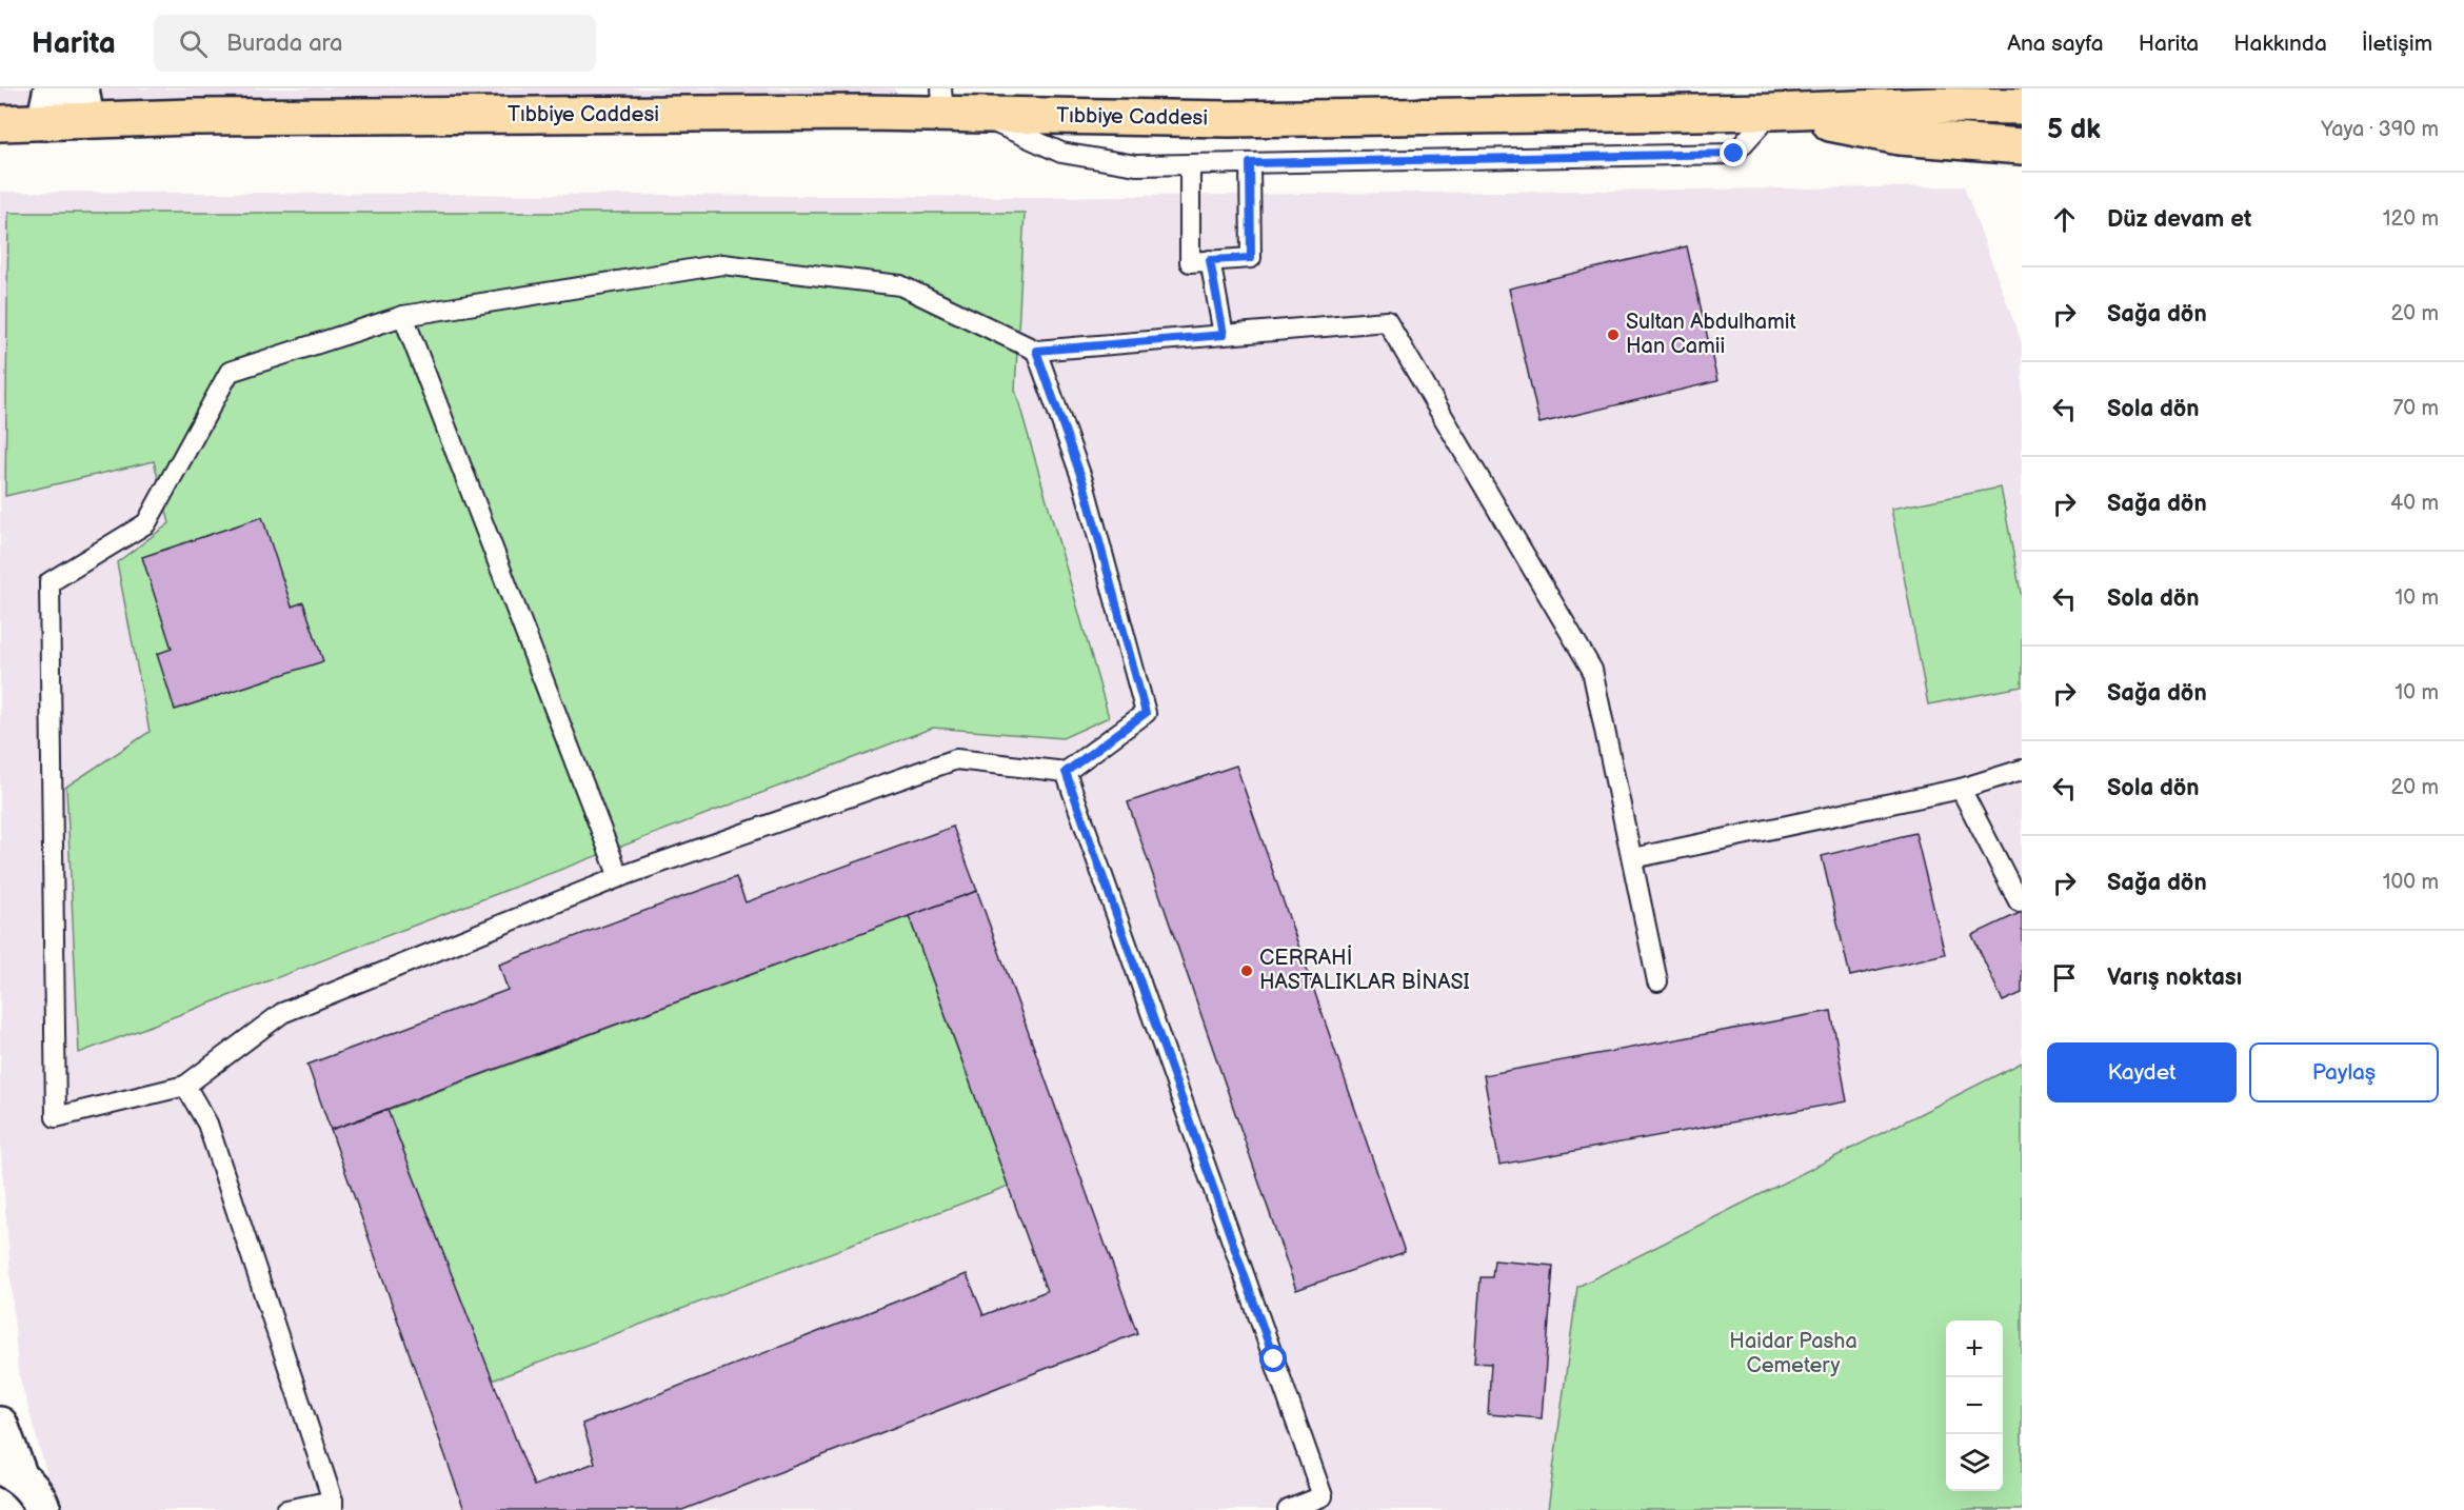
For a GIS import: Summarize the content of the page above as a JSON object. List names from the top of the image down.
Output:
{
  "streets": {
    "main road": ["Tıbbiye Caddesi"]
  },
  "parks": ["Haidar Pasha Cemetery"],
  "places": ["Sultan Abdulhamit Han Camii", "CERRAHİ HASTALIKLAR BİNASI"],
  "page": {
    "header": "Harita",
    "search": "Burada ara",
    "nav": [
      "Ana sayfa",
      "Harita",
      "Hakkında",
      "İletişim"
    ],
    "heading": ["5 dk", "Yaya · 390 m"],
    "list": [
      ["Düz devam et", "120 m"],
      ["Sağa dön", "20 m"],
      ["Sola dön", "70 m"],
      ["Sağa dön", "40 m"],
      ["Sola dön", "10 m"],
      ["Sağa dön", "10 m"],
      ["Sola dön", "20 m"],
      ["Sağa dön", "100 m"],
      "Varış noktası"
    ],
    "buttons": ["Kaydet", "Paylaş"],
    "map_buttons": ["+", "−"]
  }
}
